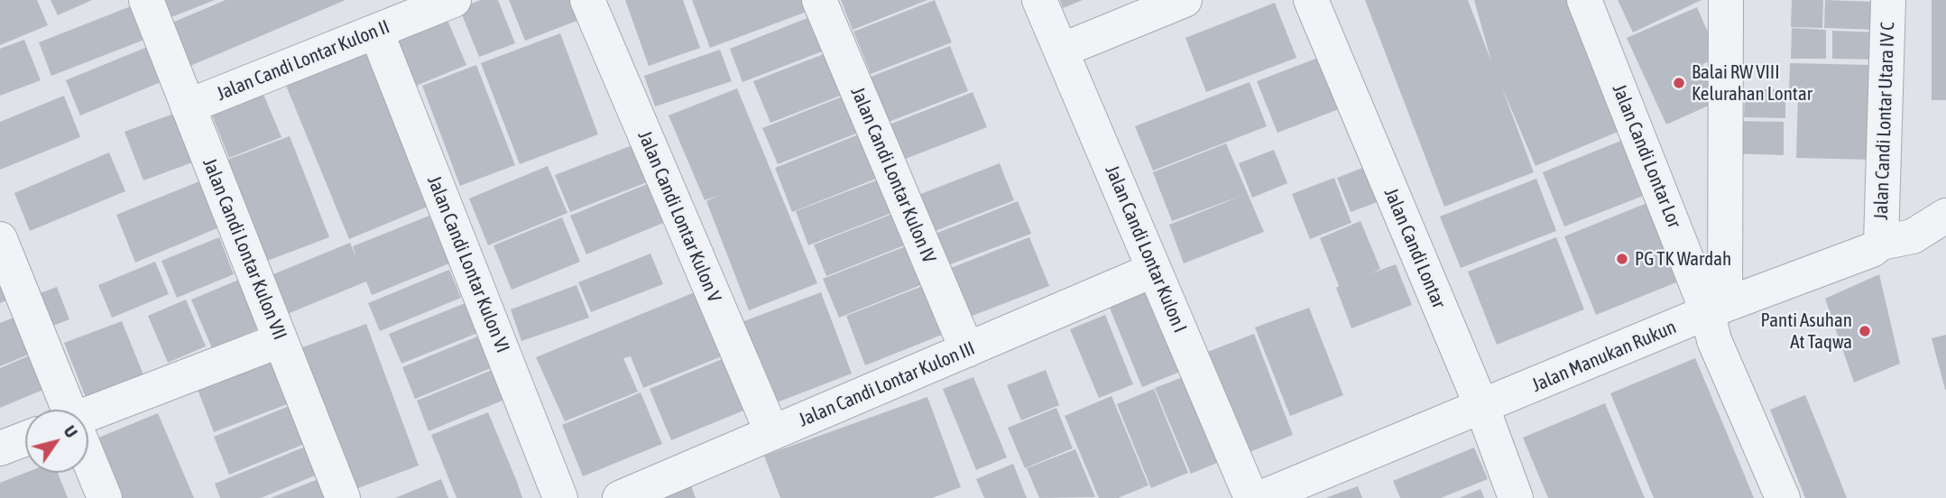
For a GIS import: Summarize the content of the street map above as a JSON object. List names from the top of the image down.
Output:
{
  "streets": {
    "street": [
      "Jalan Candi Lontar Kulon II",
      "Jalan Candi Lontar Utara IV C",
      "Jalan Candi Lontar Lor",
      "Jalan Candi Lontar Kulon IV",
      "Jalan Candi Lontar Kulon V",
      "Jalan Candi Lontar",
      "Jalan Candi Lontar Kulon VII",
      "Jalan Candi Lontar Kulon I",
      "Jalan Candi Lontar Kulon VI",
      "Jalan Manukan Rukun",
      "Jalan Candi Lontar Kulon III"
    ]
  },
  "crossings": [
    ["Jalan Candi Lontar Kulon II", "Jalan Candi Lontar Kulon VII"],
    ["Jalan Candi Lontar Kulon II", "Jalan Candi Lontar Kulon VI"],
    ["Jalan Candi Lontar Utara IV C", "Jalan Manukan Rukun"],
    ["Jalan Candi Lontar Lor", "Jalan Manukan Rukun"],
    ["Jalan Candi Lontar Kulon IV", "Jalan Candi Lontar Kulon III"],
    ["Jalan Candi Lontar Kulon V", "Jalan Candi Lontar Kulon III"],
    ["Jalan Candi Lontar", "Jalan Manukan Rukun"],
    ["Jalan Candi Lontar Kulon I", "Jalan Candi Lontar Kulon III"]
  ],
  "places": ["Balai RW VIII Kelurahan Lontar", "PG TK Wardah", "Panti Asuhan At Taqwa"],
  "north": "top right"
}
